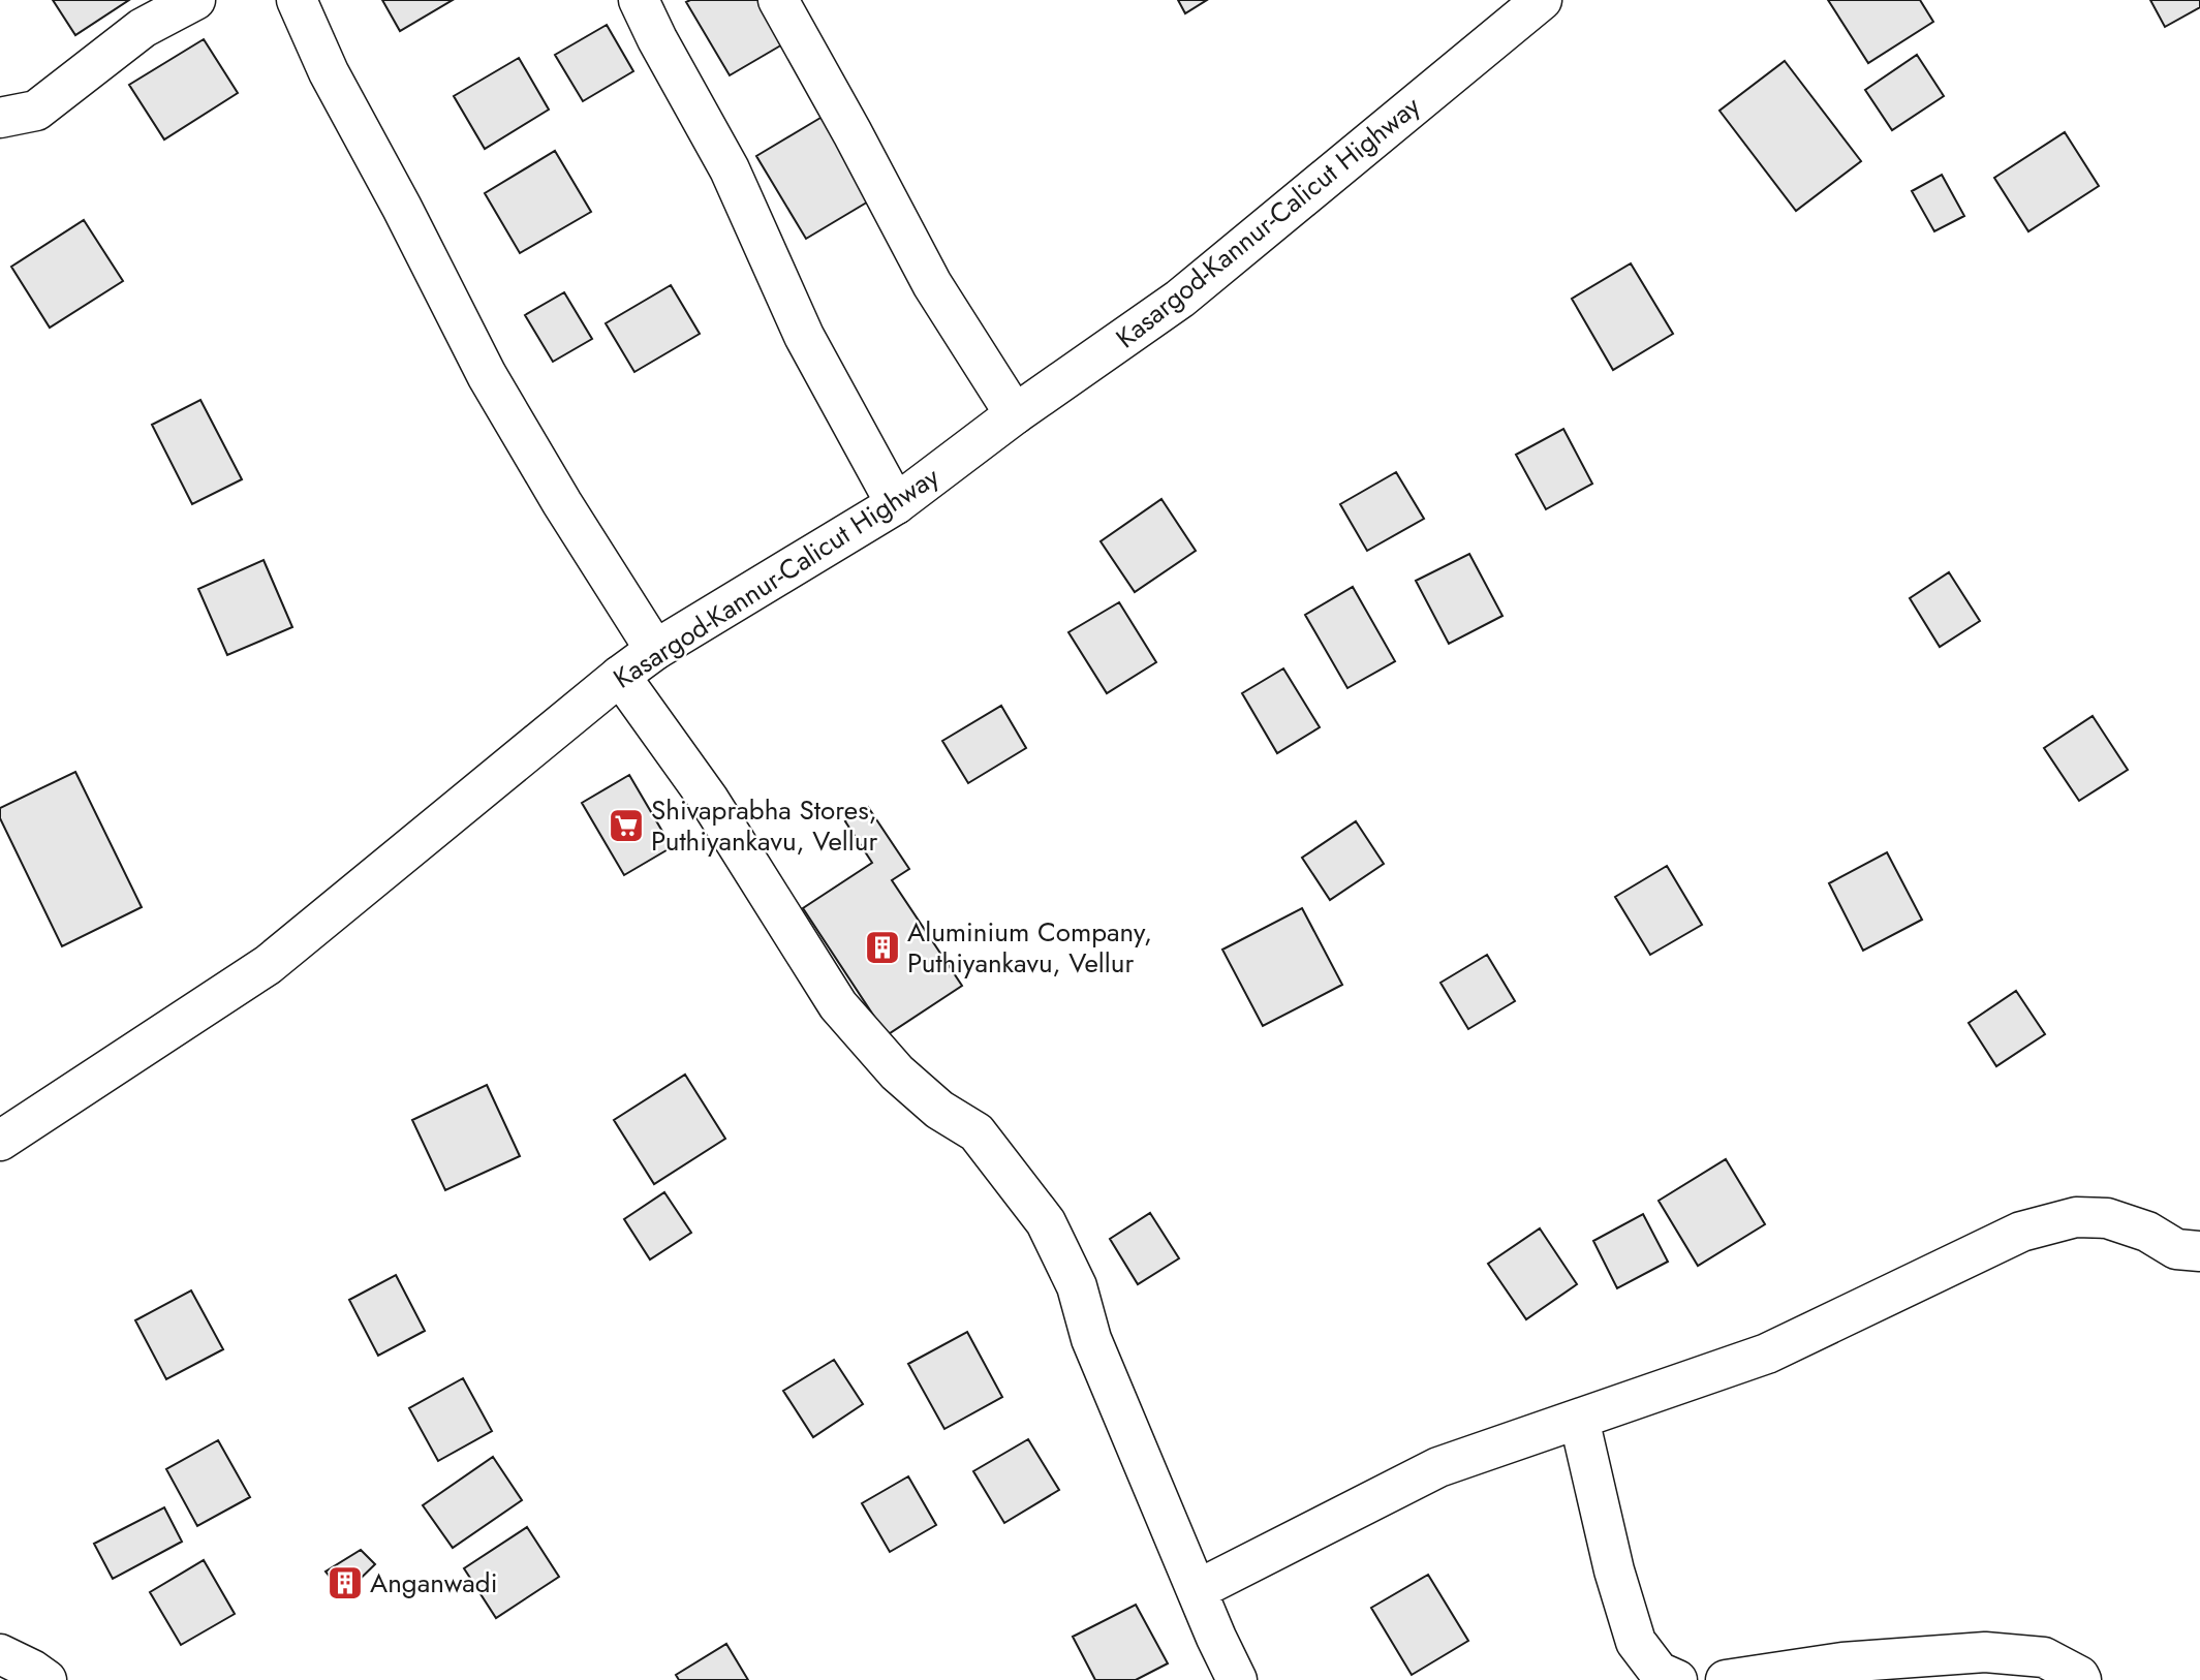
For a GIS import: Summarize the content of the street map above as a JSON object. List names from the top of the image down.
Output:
{
  "streets": {
    "main road": ["Kasargod-Kannur-Calicut Highway"]
  },
  "places": {
    "supermarket": ["Shivaprabha Stores, Puthiyankavu, Vellur"],
    "building": ["Aluminium Company, Puthiyankavu, Vellur", "Anganwadi"]
  }
}
